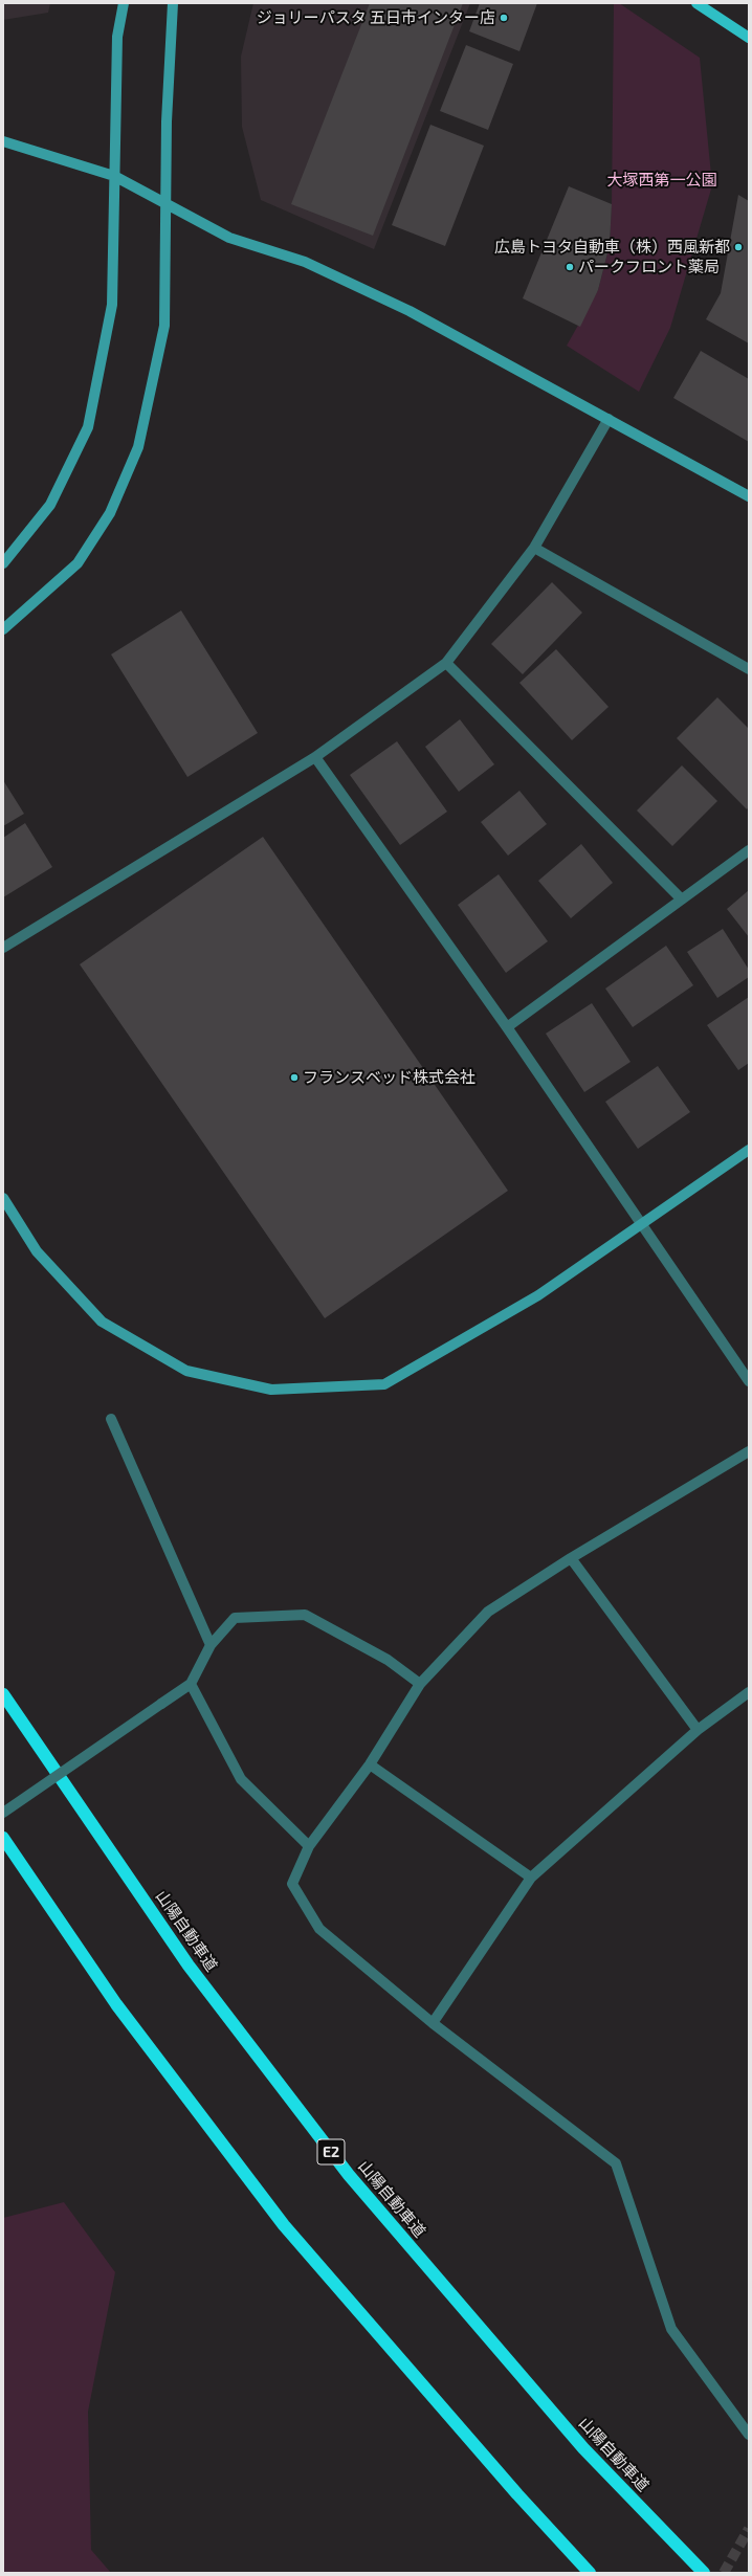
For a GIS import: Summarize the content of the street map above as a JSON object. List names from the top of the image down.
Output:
{
  "streets": {
    "highway": ["山陽自動車道", "E2"]
  },
  "parks": ["大塚西第一公園"],
  "places": [
    "ジョリーパスタ 五日市インター店",
    "広島トヨタ自動車（株）西風新都",
    "パークフロント薬局",
    "フランスベッド株式会社"
  ]
}
